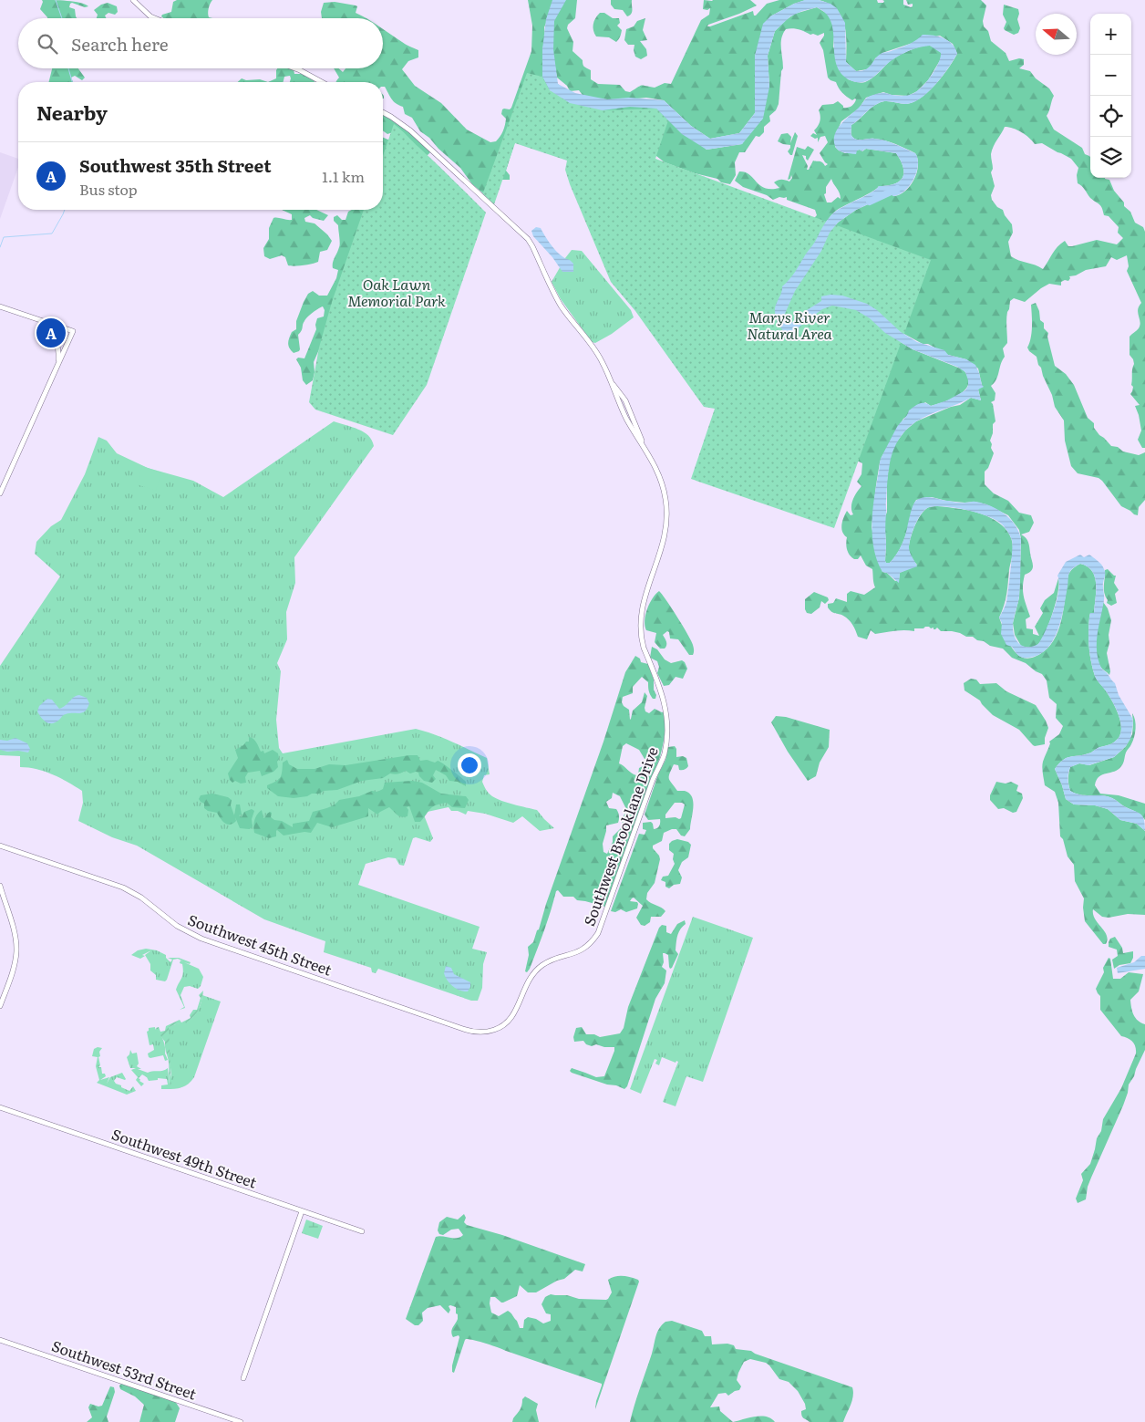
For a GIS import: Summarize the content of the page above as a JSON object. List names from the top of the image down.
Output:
{
  "streets": {
    "street": [
      "Southwest Brooklane Drive",
      "Southwest 45th Street",
      "Southwest 49th Street",
      "Southwest 53rd Street"
    ]
  },
  "crossings": [
    ["Southwest Brooklane Drive", "Southwest 45th Street"]
  ],
  "parks": ["Oak Lawn Memorial Park", "Marys River Natural Area"],
  "north": "left",
  "page": {
    "map_buttons": ["+", "−"],
    "search": "Search here",
    "heading": "Nearby",
    "list": [
      {
        "mark": "A",
        "name": "Southwest 35th Street",
        "note": "Bus stop",
        "value": "1.1 km"
      }
    ],
    "pins": "A"
  }
}
